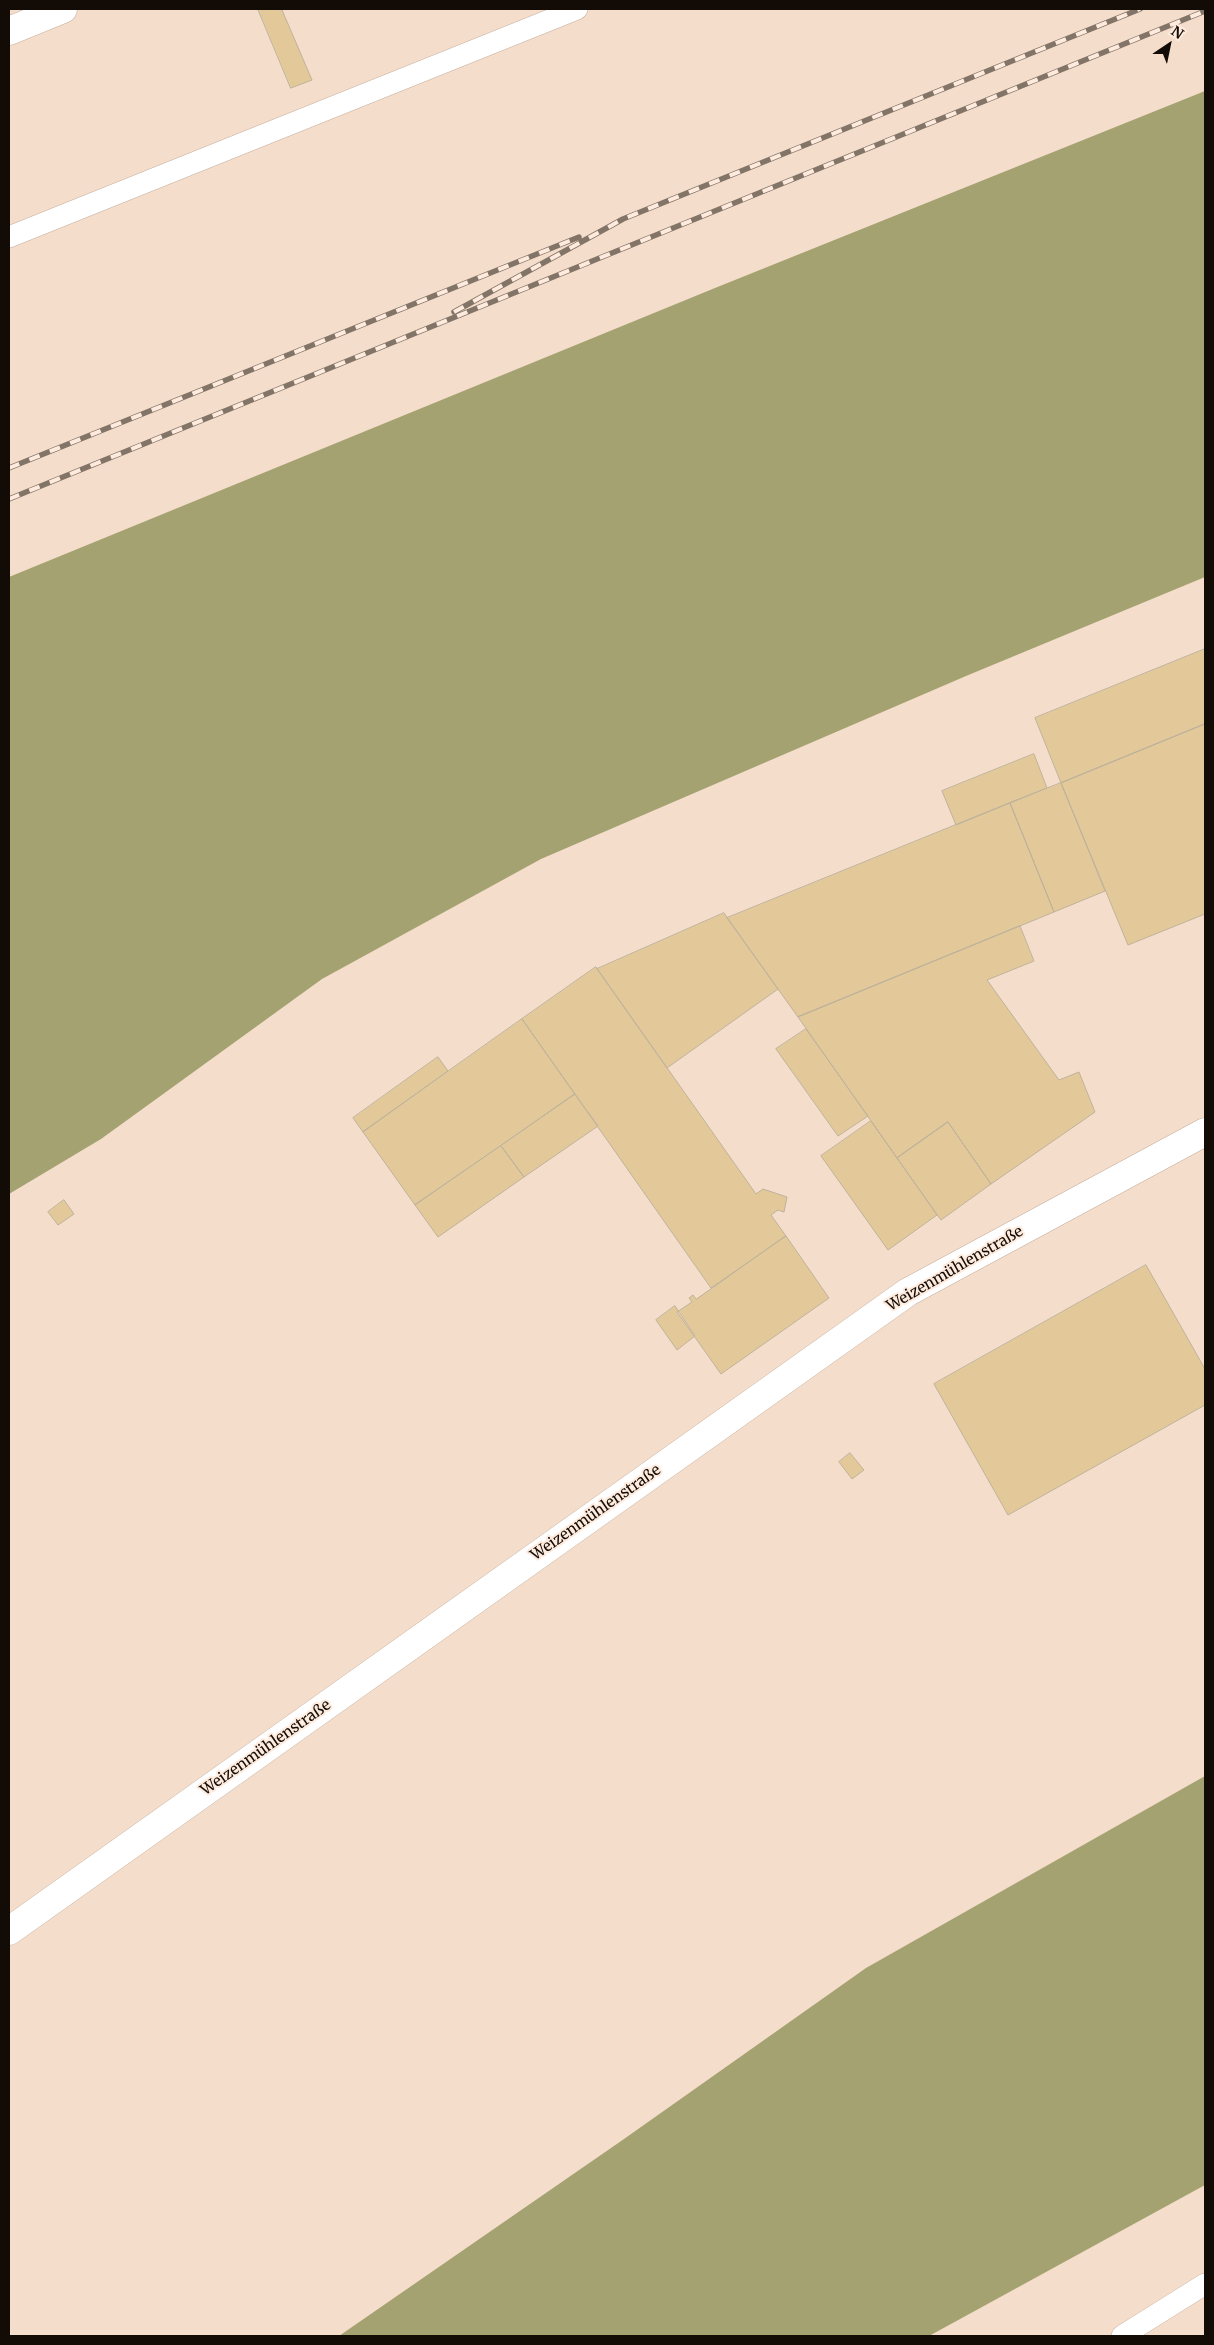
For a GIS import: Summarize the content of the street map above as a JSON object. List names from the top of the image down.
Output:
{
  "streets": {
    "street": ["Weizenmühlenstraße"]
  },
  "north": "top right"
}
